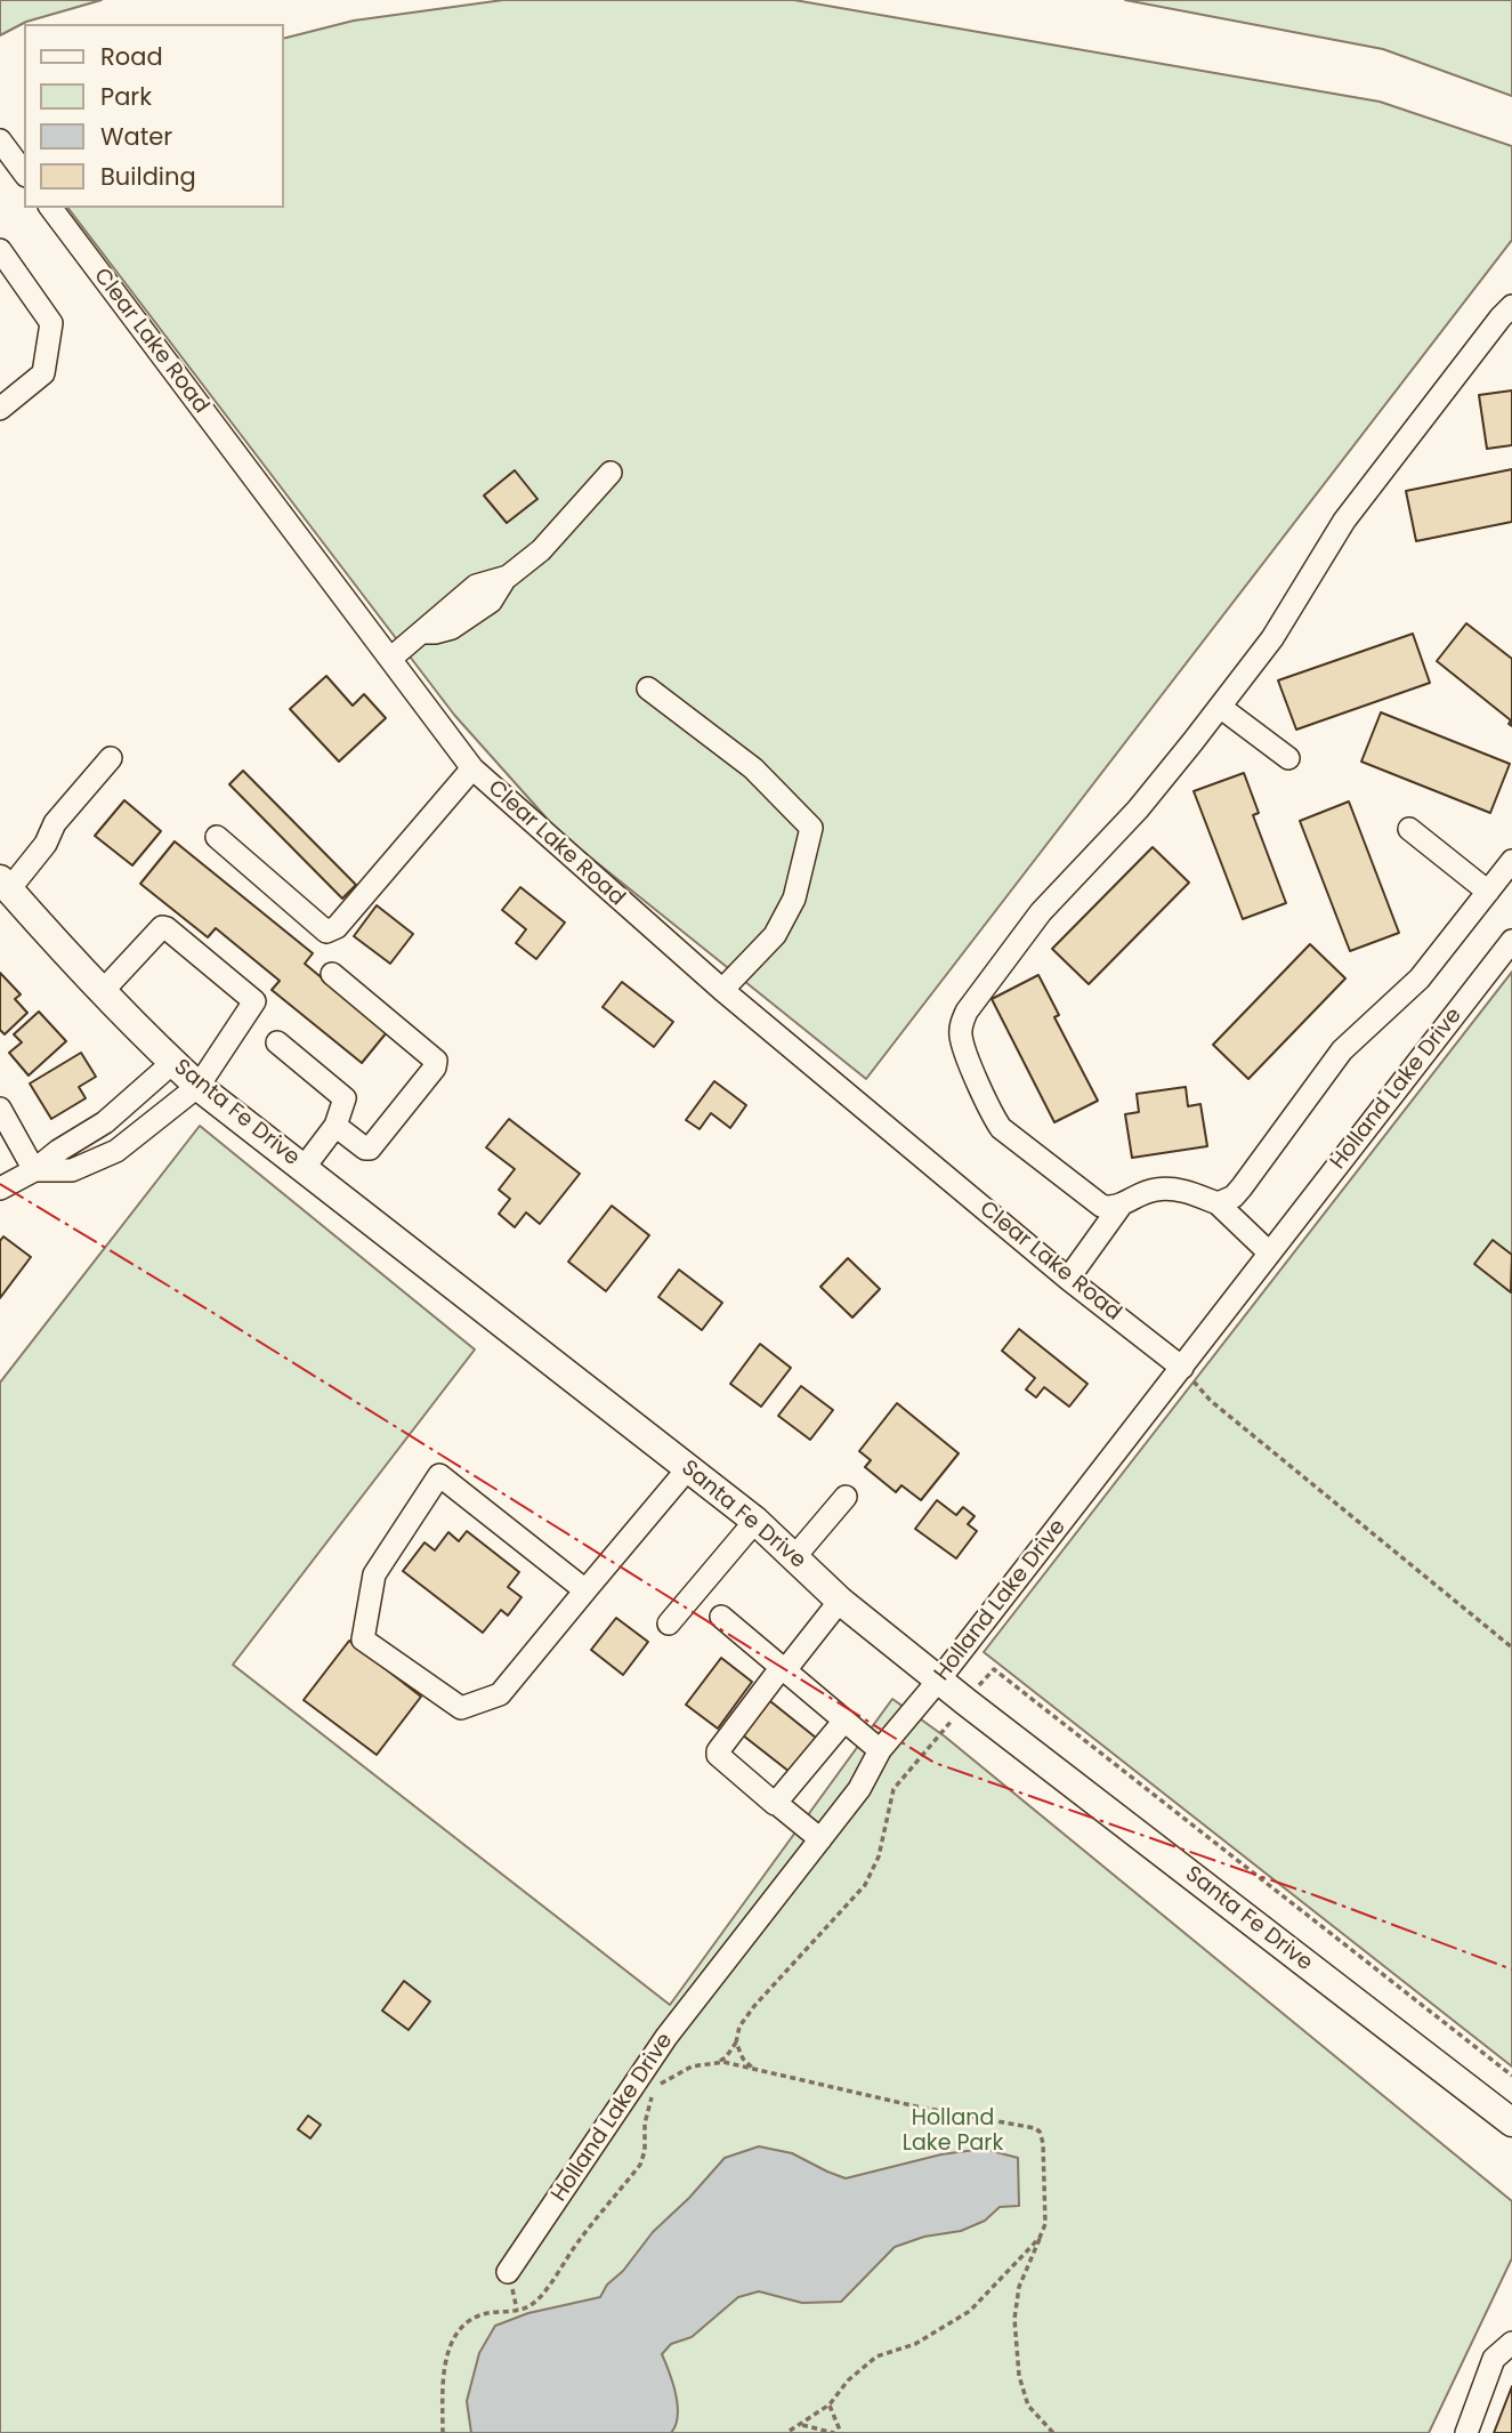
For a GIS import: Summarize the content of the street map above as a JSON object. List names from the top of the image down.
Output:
{
  "streets": {
    "main road": ["Santa Fe Drive"],
    "street": ["Clear Lake Road", "Holland Lake Drive"]
  },
  "crossings": [
    ["Clear Lake Road", "Holland Lake Drive"],
    ["Holland Lake Drive", "Santa Fe Drive"]
  ],
  "parks": ["Holland Lake Park"],
  "legend": [
    "Road",
    "Park",
    "Water",
    "Building"
  ]
}
